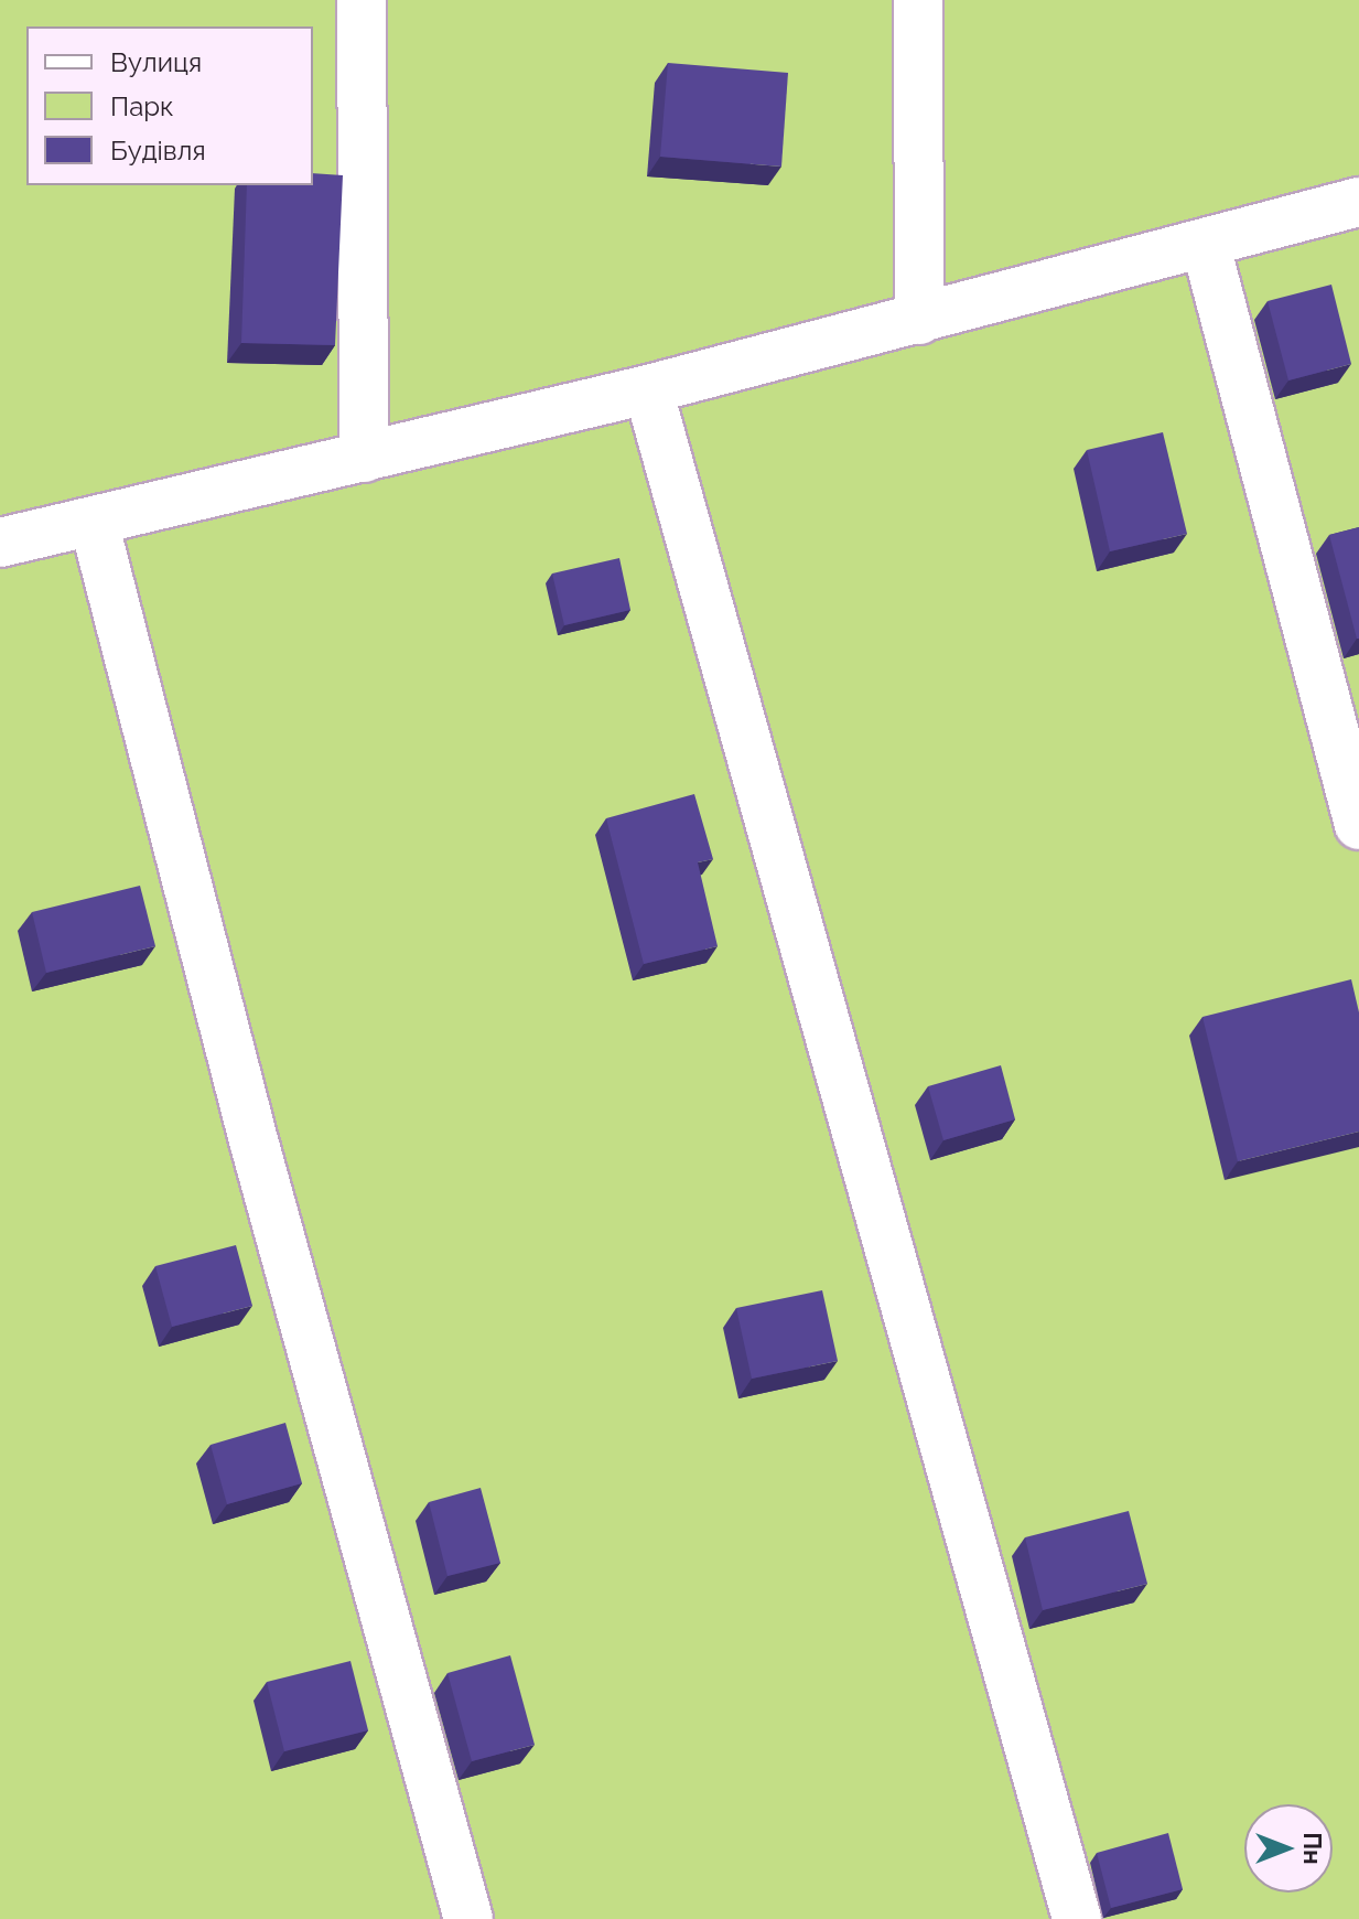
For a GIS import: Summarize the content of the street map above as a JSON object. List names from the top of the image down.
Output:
{
  "legend": ["Вулиця", "Парк", "Будівля"],
  "north": "right"
}
